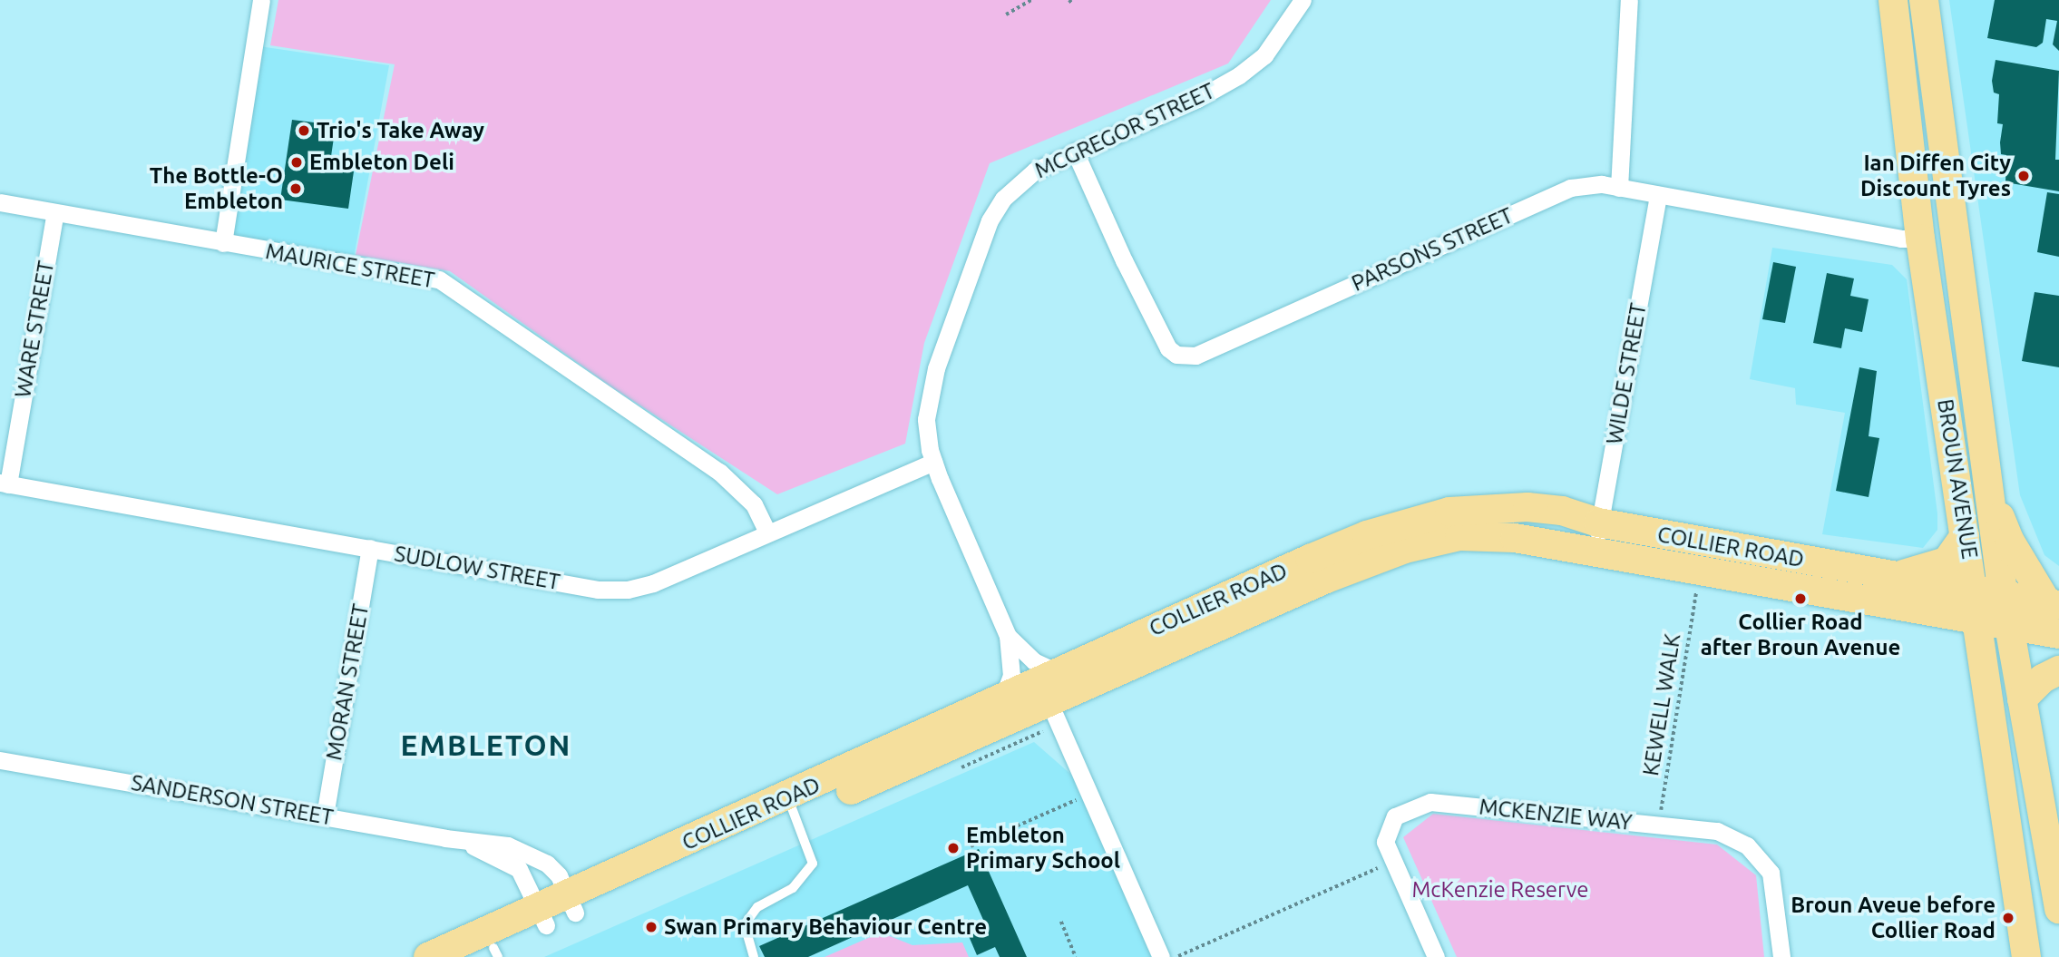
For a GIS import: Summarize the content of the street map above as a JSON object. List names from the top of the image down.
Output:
{
  "streets": {
    "main road": ["BROUN AVENUE", "COLLIER ROAD"],
    "street": [
      "MCGREGOR STREET",
      "PARSONS STREET",
      "MAURICE STREET",
      "WARE STREET",
      "WILDE STREET",
      "SUDLOW STREET",
      "MORAN STREET",
      "SANDERSON STREET",
      "MCKENZIE WAY"
    ],
    "path": ["KEWELL WALK"]
  },
  "crossings": [
    ["MCGREGOR STREET", "PARSONS STREET"],
    ["MCGREGOR STREET", "COLLIER ROAD"],
    ["MCGREGOR STREET", "SUDLOW STREET"],
    ["PARSONS STREET", "WILDE STREET"],
    ["PARSONS STREET", "BROUN AVENUE"],
    ["MAURICE STREET", "WARE STREET"],
    ["MAURICE STREET", "SUDLOW STREET"],
    ["WARE STREET", "SUDLOW STREET"],
    ["WILDE STREET", "COLLIER ROAD"],
    ["BROUN AVENUE", "COLLIER ROAD"],
    ["COLLIER ROAD", "SANDERSON STREET"],
    ["SUDLOW STREET", "MORAN STREET"],
    ["MORAN STREET", "SANDERSON STREET"],
    ["KEWELL WALK", "MCKENZIE WAY"]
  ],
  "districts": ["EMBLETON"],
  "parks": ["McKenzie Reserve"],
  "places": [
    "Trio's Take Away",
    "Embleton Deli",
    "Ian Diffen City Discount Tyres",
    "The Bottle-O Embleton",
    "Collier Road after Broun Avenue",
    "Embleton Primary School",
    "Broun Aveue before Collier Road",
    "Swan Primary Behaviour Centre"
  ]
}
